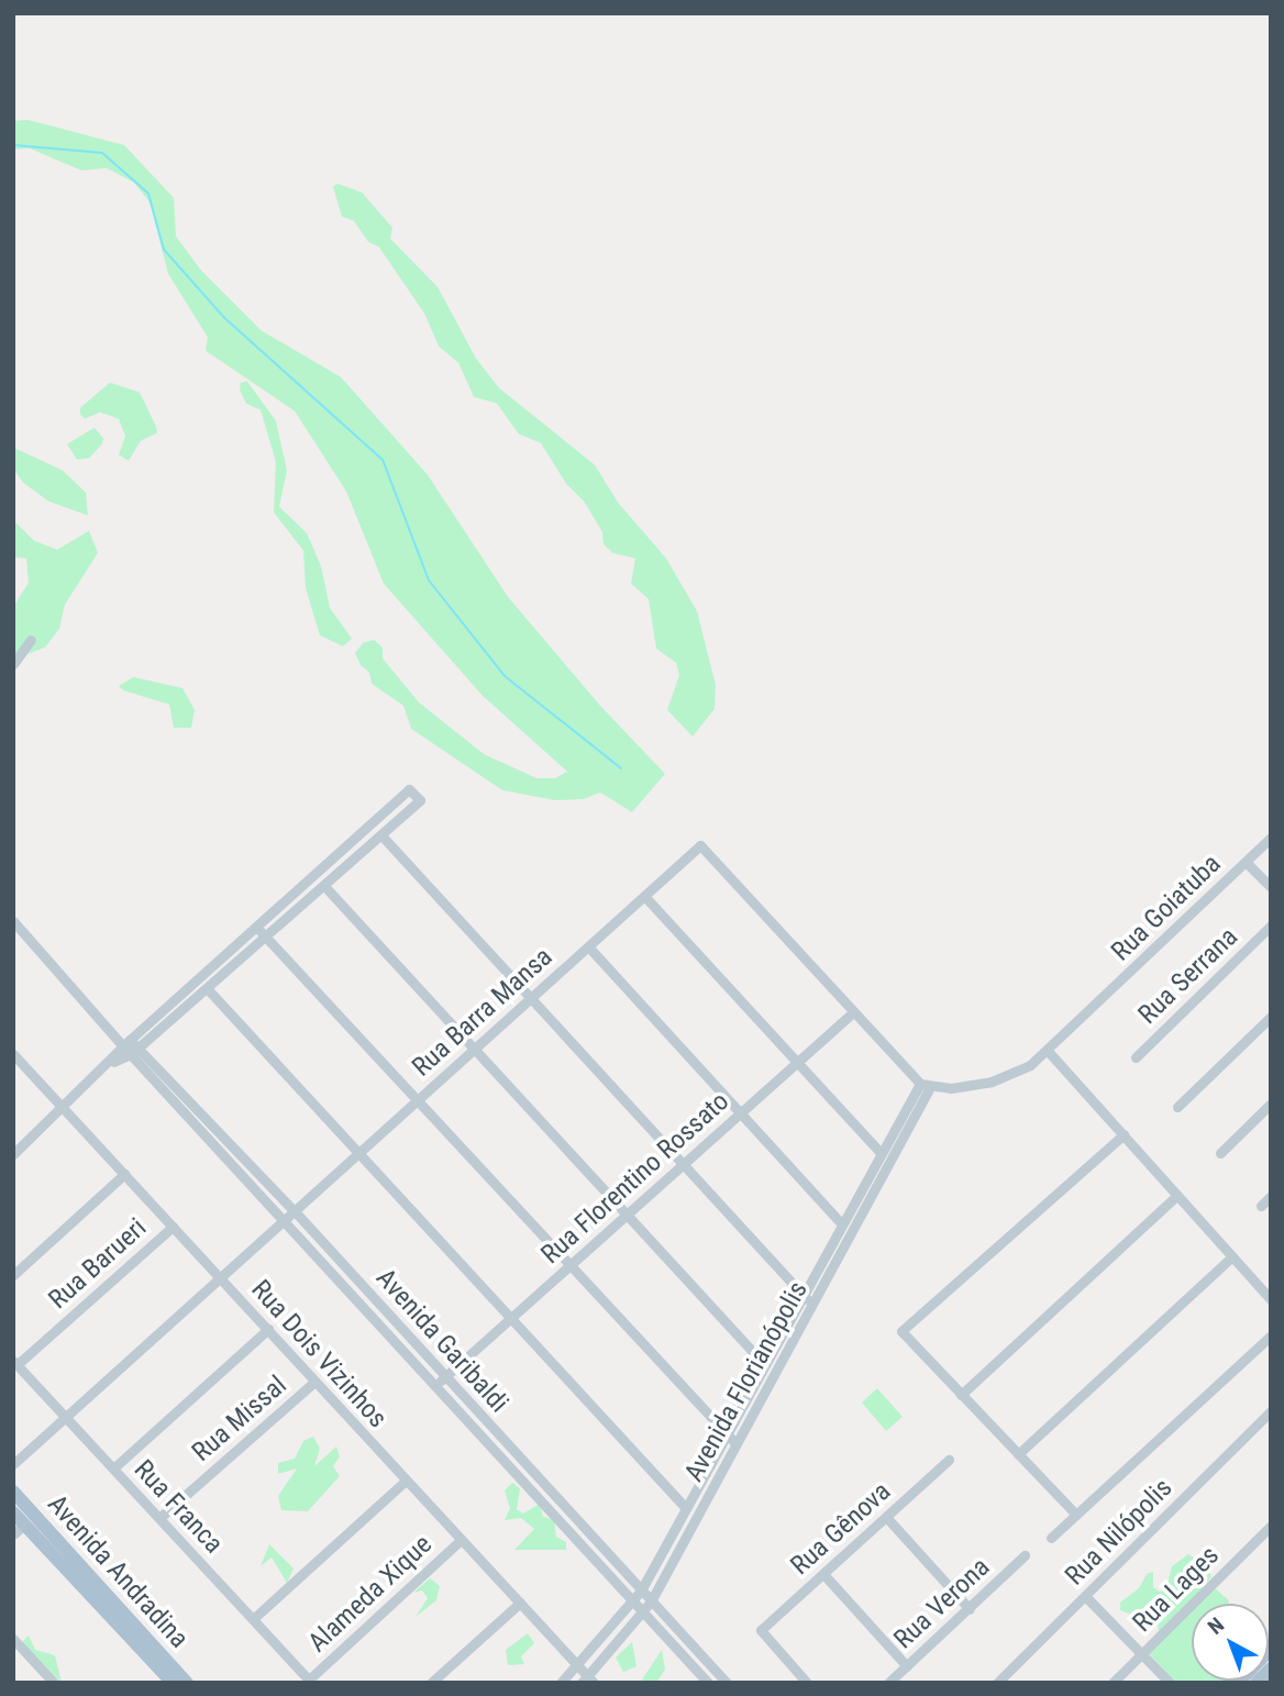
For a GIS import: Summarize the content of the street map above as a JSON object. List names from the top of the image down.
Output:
{
  "streets": {
    "main road": ["Avenida Andradina"],
    "street": [
      "Rua Goiatuba",
      "Rua Serrana",
      "Rua Barra Mansa",
      "Rua Florentino Rossato",
      "Rua Barueri",
      "Avenida Garibaldi",
      "Rua Dois Vizinhos",
      "Avenida Florianópolis",
      "Rua Missal",
      "Rua Franca",
      "Rua Gênova",
      "Rua Nilópolis",
      "Rua Lages",
      "Alameda Xique",
      "Rua Verona"
    ]
  },
  "crossings": [
    ["Rua Goiatuba", "Avenida Florianópolis"],
    ["Rua Barra Mansa", "Rua Florentino Rossato"],
    ["Rua Barra Mansa", "Avenida Garibaldi"],
    ["Rua Florentino Rossato", "Avenida Garibaldi"],
    ["Rua Barueri", "Rua Dois Vizinhos"],
    ["Rua Barueri", "Rua Franca"],
    ["Avenida Garibaldi", "Avenida Florianópolis"],
    ["Rua Dois Vizinhos", "Avenida Florianópolis"],
    ["Rua Dois Vizinhos", "Rua Missal"],
    ["Rua Dois Vizinhos", "Alameda Xique"],
    ["Rua Missal", "Rua Franca"],
    ["Rua Franca", "Alameda Xique"]
  ],
  "north": "top left"
}
